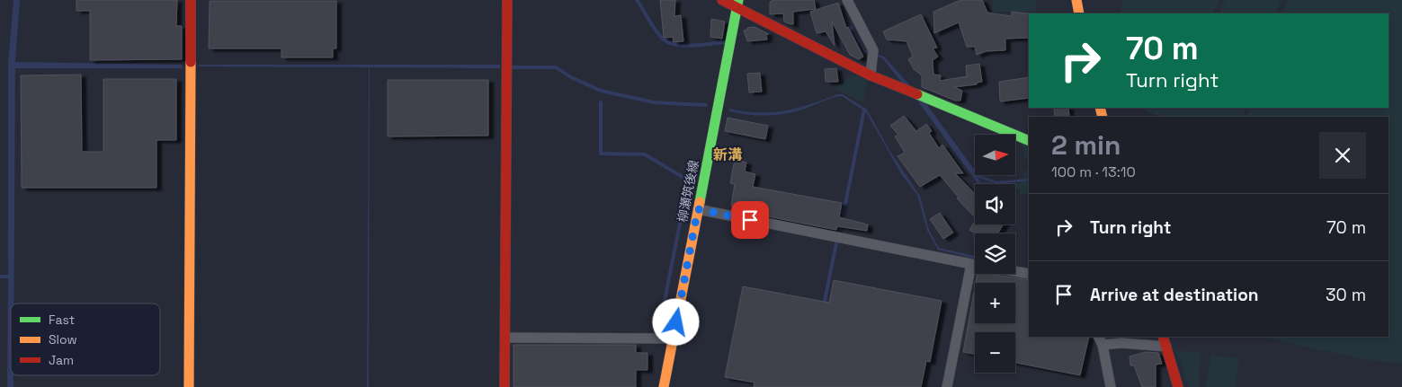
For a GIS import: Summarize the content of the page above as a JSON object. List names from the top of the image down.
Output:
{
  "streets": {
    "street": ["柳瀬筑後線"]
  },
  "districts": ["新溝"],
  "legend": ["Fast", "Slow", "Jam"],
  "north": "right",
  "page": {
    "turn": ["70 m", "Turn right"],
    "heading": ["2 min", "100 m · 13:10"],
    "map_buttons": ["+", "−"],
    "list": [
      {
        "name": "Turn right",
        "value": "70 m"
      },
      {
        "name": "Arrive at destination",
        "value": "30 m"
      }
    ]
  }
}
